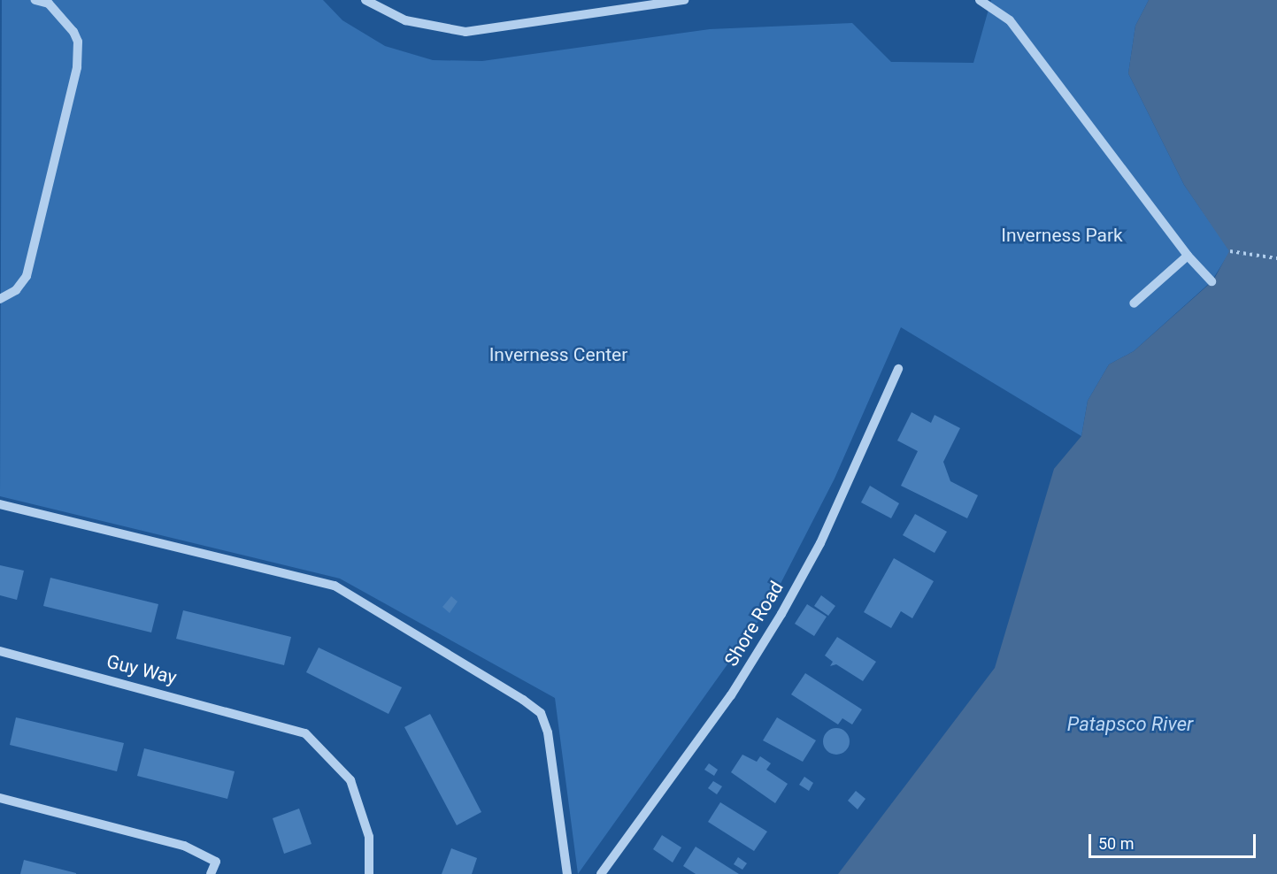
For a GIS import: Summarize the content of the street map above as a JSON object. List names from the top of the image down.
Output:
{
  "streets": {
    "street": ["Shore Road", "Guy Way"]
  },
  "water": ["Patapsco River"],
  "parks": ["Inverness Park", "Inverness Center"],
  "scale_bar": "50 m"
}
